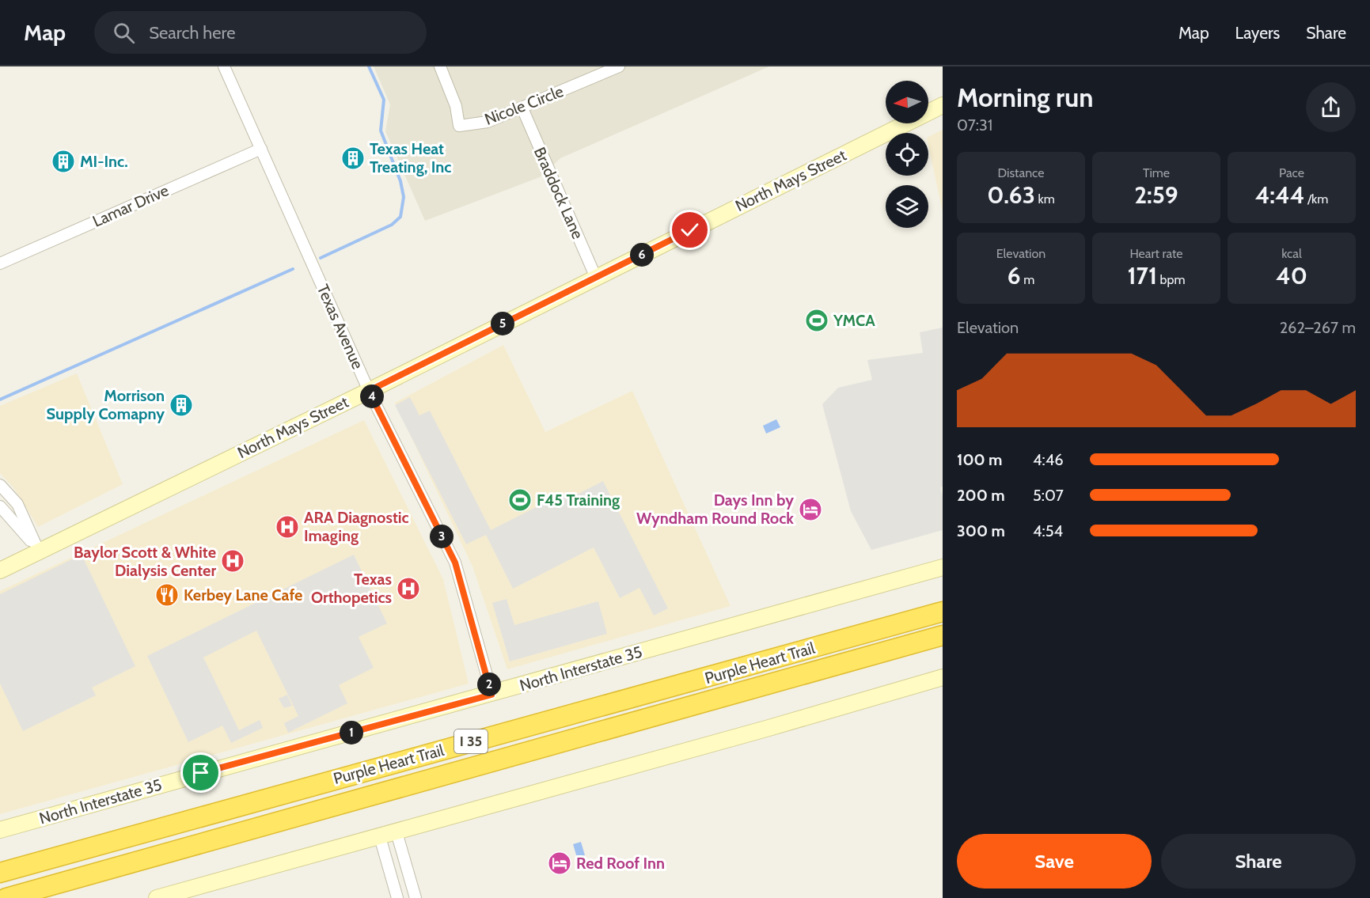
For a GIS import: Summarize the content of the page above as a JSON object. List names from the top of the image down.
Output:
{
  "streets": {
    "highway": ["Purple Heart Trail", "I 35"],
    "main road": ["North Mays Street", "North Interstate 35"],
    "street": [
      "Nicole Circle",
      "Braddock Lane",
      "Lamar Drive",
      "Texas Avenue"
    ]
  },
  "crossings": [
    ["Nicole Circle", "Braddock Lane"],
    ["North Mays Street", "Braddock Lane"],
    ["North Mays Street", "Texas Avenue"],
    ["Lamar Drive", "Texas Avenue"],
    ["Texas Avenue", "North Interstate 35"]
  ],
  "places": {
    "building": ["Texas Heat Treating, Inc", "MI-Inc.", "Morrison Supply Comapny"],
    "sports": ["YMCA", "F45 Training"],
    "hotel": ["Days Inn by Wyndham Round Rock", "Red Roof Inn"],
    "hospital": ["ARA Diagnostic Imaging", "Baylor Scott & White Dialysis Center", "Texas Orthopetics"],
    "restaurant": ["Kerbey Lane Cafe"]
  },
  "north": "left",
  "page": {
    "header": "Map",
    "search": "Search here",
    "nav": ["Map", "Layers", "Share"],
    "heading": ["Morning run", "07:31"],
    "stats": [
      ["Distance", "0.63 km"],
      ["Time", "2:59"],
      ["Pace", "4:44 /km"],
      ["Elevation", "6 m"],
      ["Heart rate", "171 bpm"],
      ["kcal", "40"]
    ],
    "pins": [
      "6",
      "5",
      "4",
      "3",
      "2",
      "1"
    ],
    "chart": ["Elevation", "262–267 m"],
    "list": [
      {
        "name": "100 m",
        "note": "4:46"
      },
      {
        "name": "200 m",
        "note": "5:07"
      },
      {
        "name": "300 m",
        "note": "4:54"
      }
    ],
    "buttons": ["Save", "Share"]
  }
}
